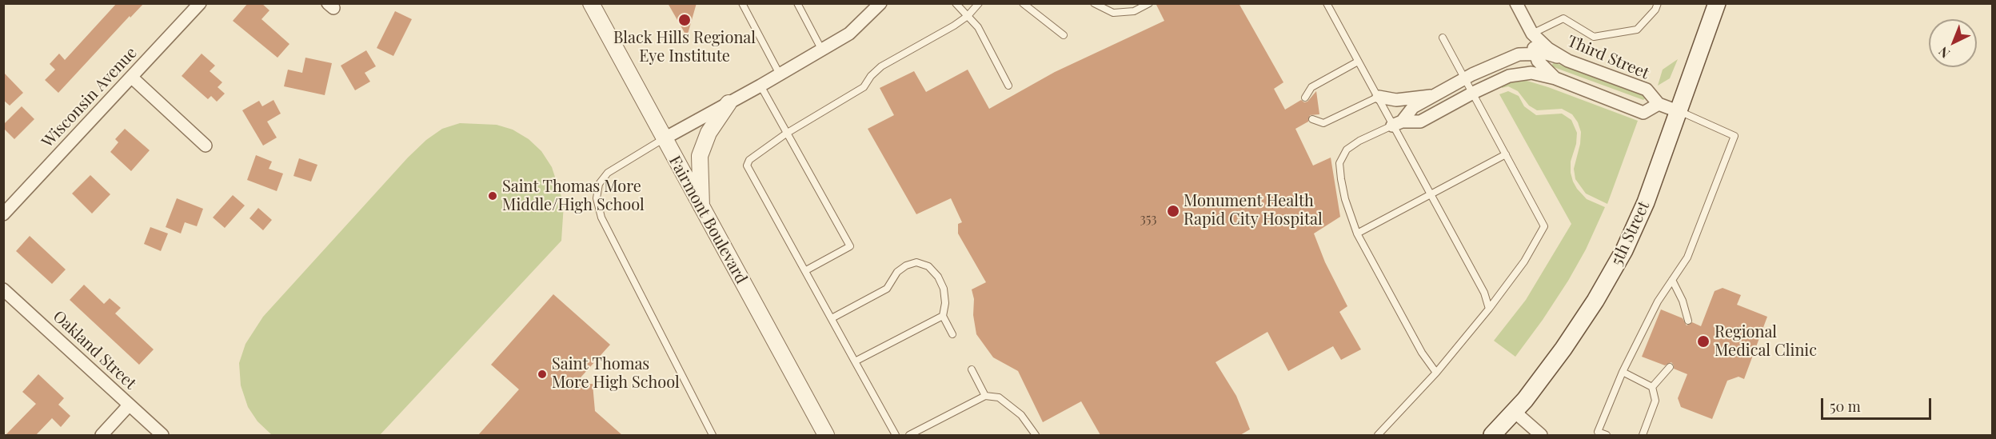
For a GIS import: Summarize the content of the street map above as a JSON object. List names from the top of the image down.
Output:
{
  "streets": {
    "main road": ["5th Street"],
    "street": [
      "Third Street",
      "Wisconsin Avenue",
      "Fairmont Boulevard",
      "Oakland Street"
    ]
  },
  "crossings": [
    ["Third Street", "5th Street"]
  ],
  "places": [
    "Black Hills Regional Eye Institute",
    "Saint Thomas More Middle/High School",
    "Monument Health Rapid City Hospital",
    "Regional Medical Clinic",
    "Saint Thomas More High School"
  ],
  "house_numbers": ["353"],
  "scale_bar": "50 m",
  "north": "bottom left"
}
